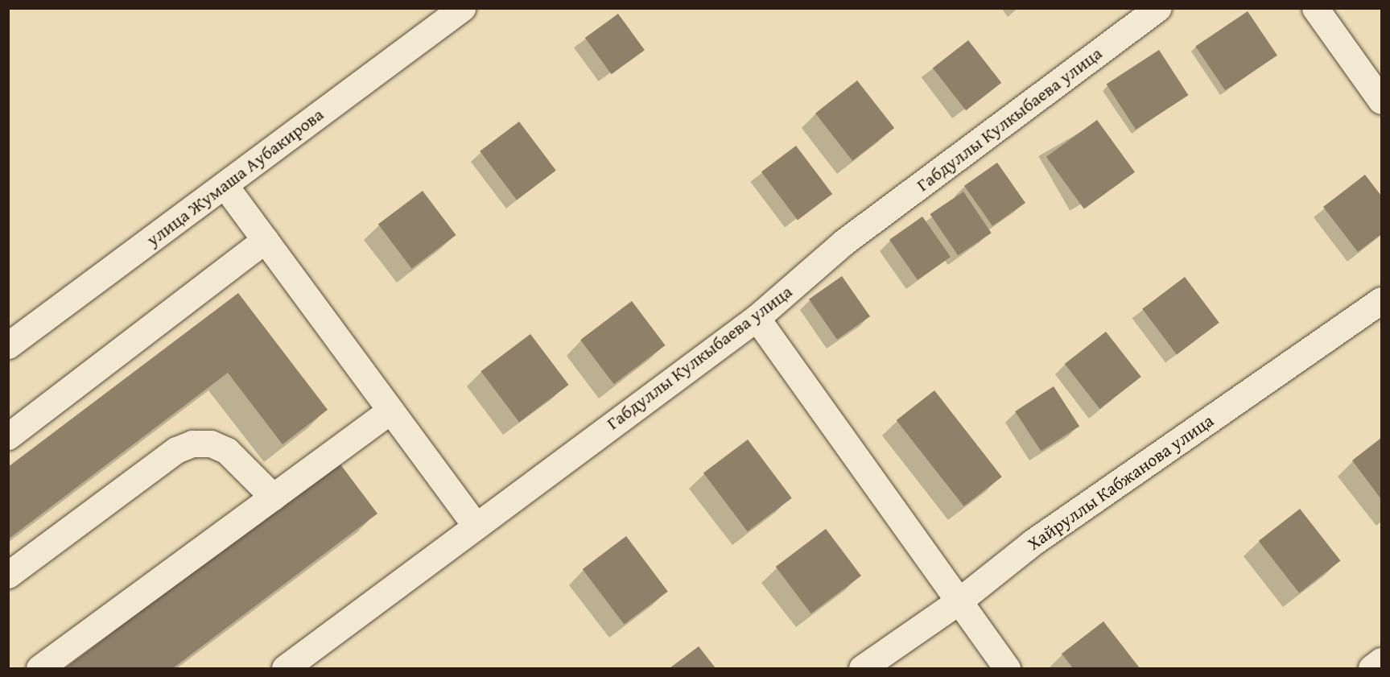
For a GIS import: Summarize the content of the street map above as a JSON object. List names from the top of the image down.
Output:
{
  "streets": {
    "street": ["Габдуллы Кулкыбаева улица", "улица Жумаша Аубакирова", "Хайруллы Кабжанова улица"]
  }
}
